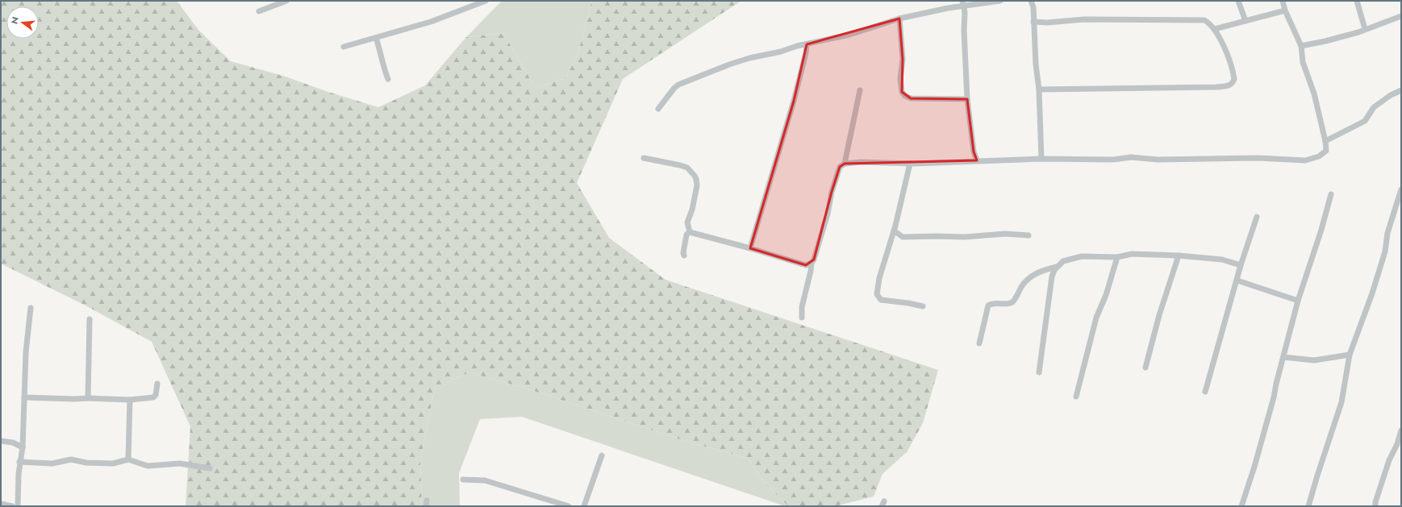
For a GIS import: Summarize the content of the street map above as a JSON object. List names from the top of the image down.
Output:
{
  "north": "left"
}
